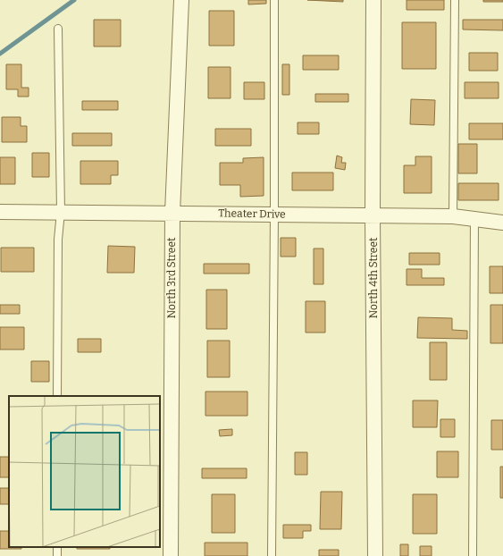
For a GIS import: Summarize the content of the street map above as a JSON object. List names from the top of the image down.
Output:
{
  "streets": {
    "street": ["Theater Drive", "North 3rd Street", "North 4th Street"]
  },
  "crossings": [
    ["Theater Drive", "North 3rd Street"],
    ["Theater Drive", "North 4th Street"]
  ]
}
